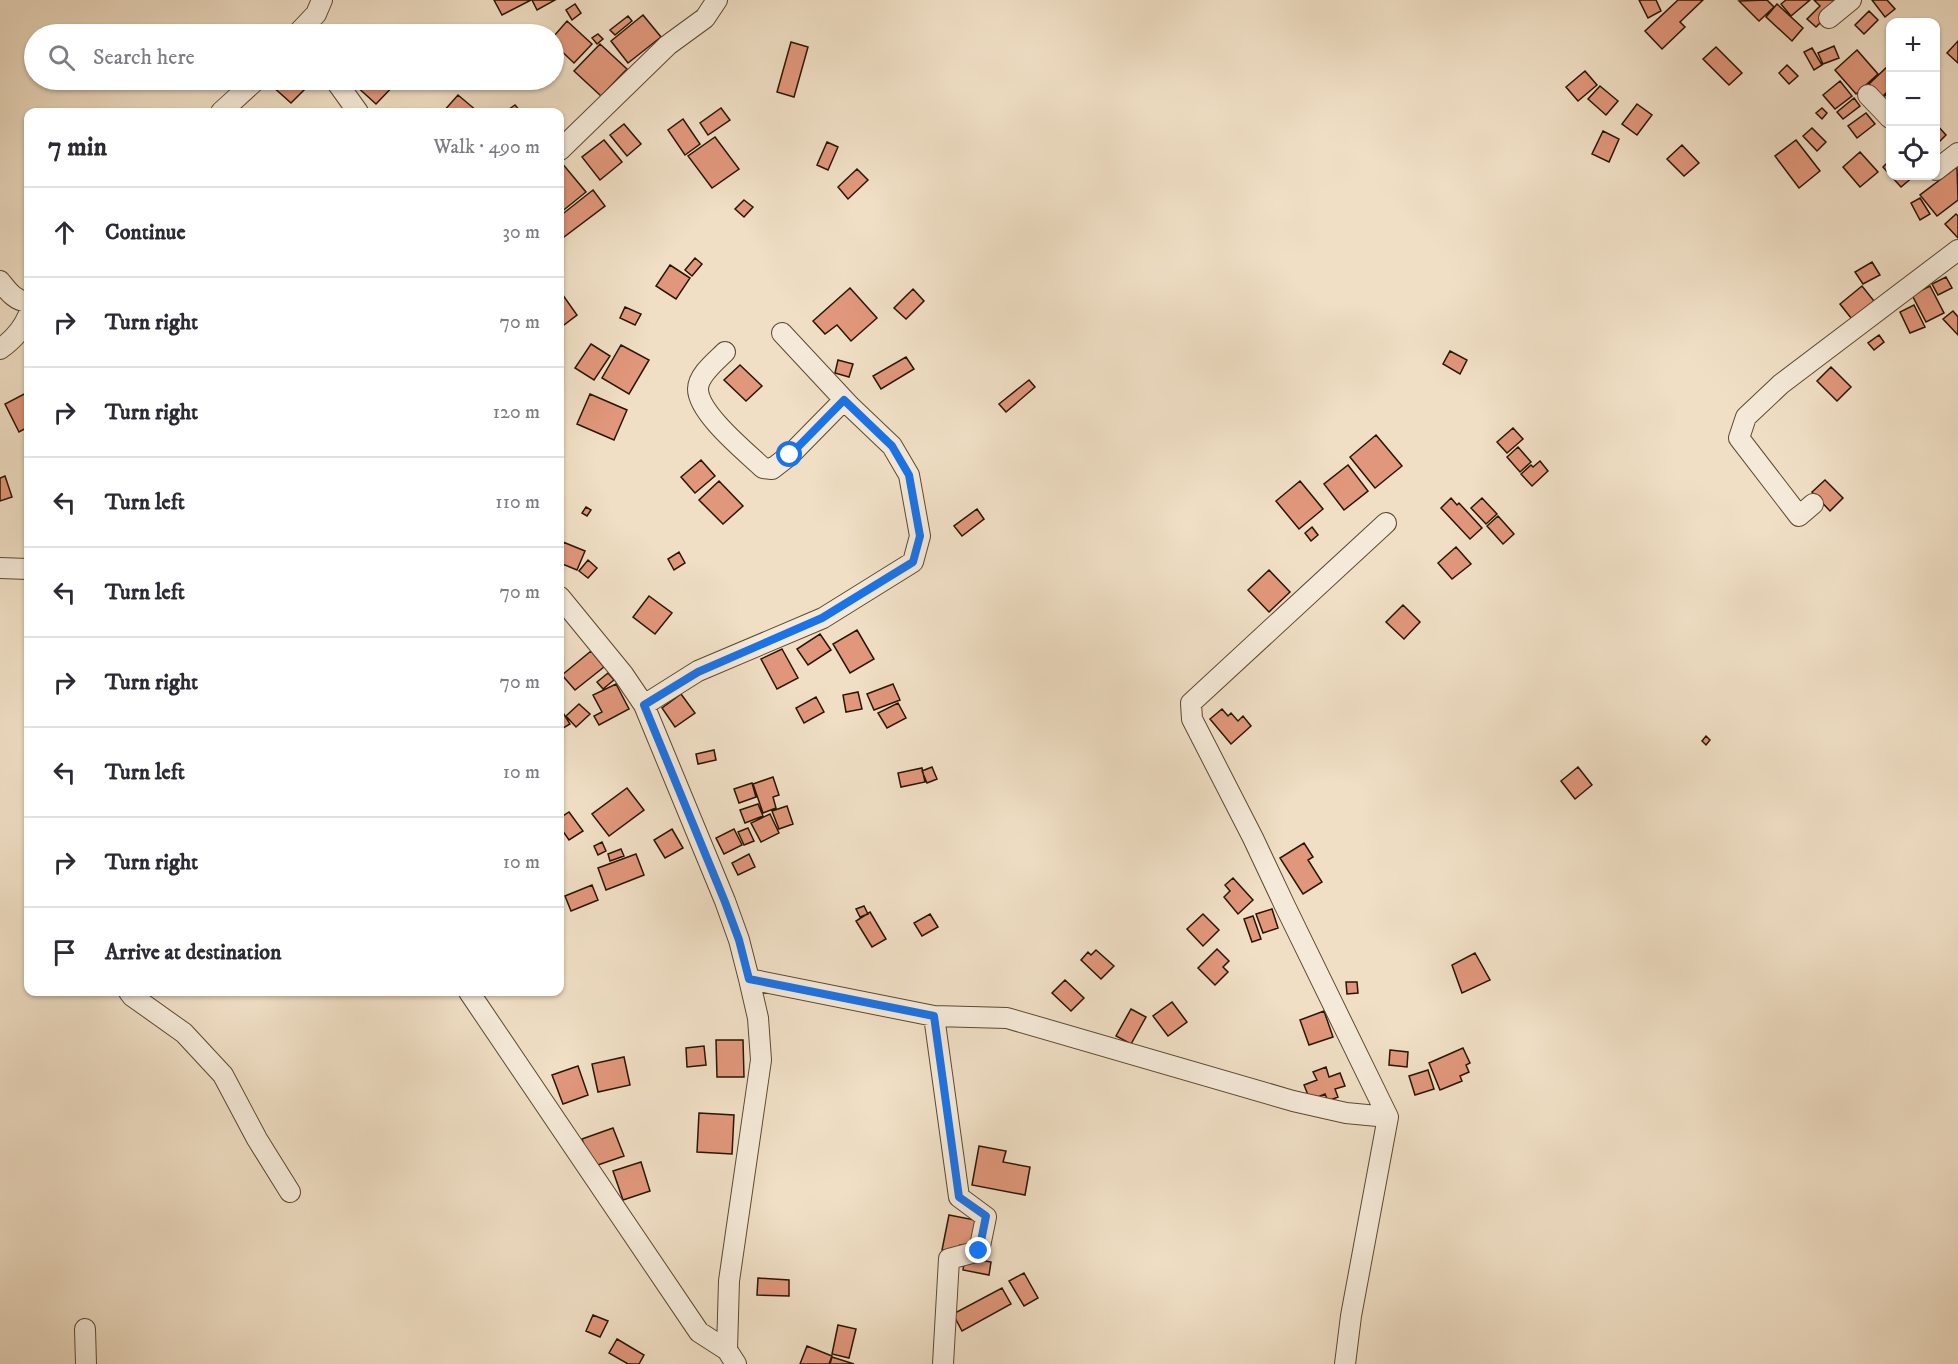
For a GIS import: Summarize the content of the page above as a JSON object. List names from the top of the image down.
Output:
{
  "page": {
    "map_buttons": ["+", "−"],
    "search": "Search here",
    "heading": ["7 min", "Walk · 490 m"],
    "list": [
      ["Continue", "30 m"],
      ["Turn right", "70 m"],
      ["Turn right", "120 m"],
      ["Turn left", "110 m"],
      ["Turn left", "70 m"],
      ["Turn right", "70 m"],
      ["Turn left", "10 m"],
      ["Turn right", "10 m"],
      "Arrive at destination"
    ]
  }
}
